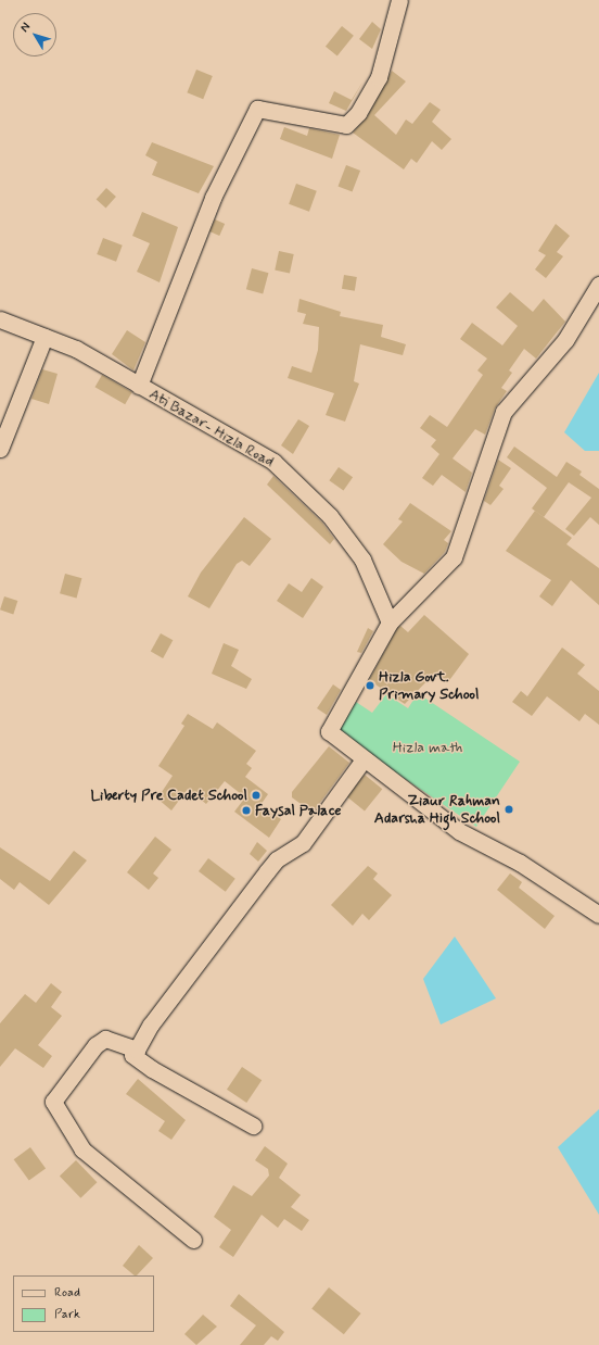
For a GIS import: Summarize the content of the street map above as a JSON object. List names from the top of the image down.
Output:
{
  "streets": {
    "street": ["Ati Bazar- Hizla Road"]
  },
  "parks": ["Hizla math"],
  "places": [
    "Hizla Govt. Primary School",
    "Liberty Pre Cadet School",
    "Ziaur Rahman Adarsha High School",
    "Faysal Palace"
  ],
  "legend": ["Road", "Park"],
  "north": "top left"
}
